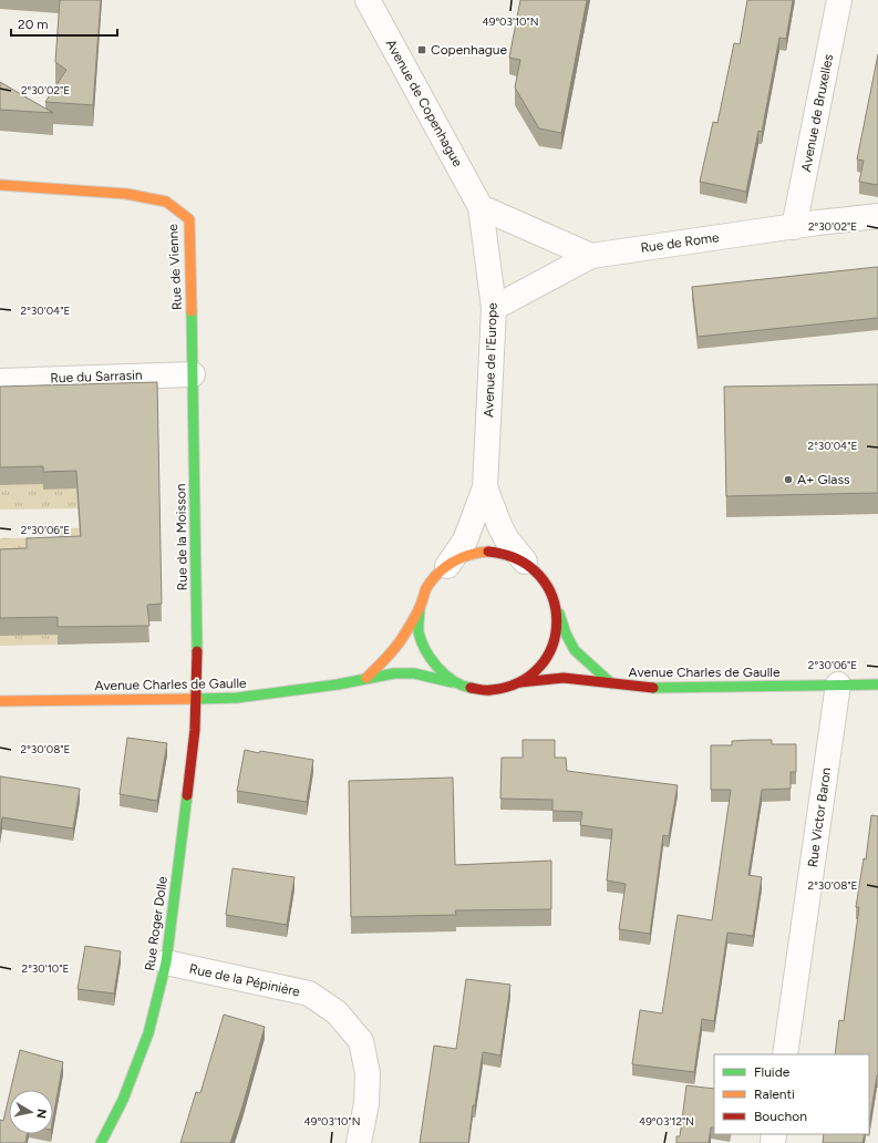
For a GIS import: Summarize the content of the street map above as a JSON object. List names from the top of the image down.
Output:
{
  "streets": {
    "street": [
      "Avenue de Copenhague",
      "Avenue de Bruxelles",
      "Rue de Rome",
      "Rue de Vienne",
      "Avenue de l'Europe",
      "Rue du Sarrasin",
      "Rue de la Moisson",
      "Avenue Charles de Gaulle",
      "Rue Victor Baron",
      "Rue Roger Dolle",
      "Rue de la Pépinière"
    ]
  },
  "crossings": [
    ["Avenue de Copenhague", "Avenue de l'Europe"],
    ["Avenue de Bruxelles", "Rue de Rome"],
    ["Rue de Rome", "Avenue de l'Europe"],
    ["Rue de Vienne", "Rue du Sarrasin"],
    ["Rue de Vienne", "Rue de la Moisson"],
    ["Avenue de l'Europe", "Avenue Charles de Gaulle"],
    ["Rue du Sarrasin", "Rue de la Moisson"],
    ["Rue de la Moisson", "Avenue Charles de Gaulle"],
    ["Rue de la Moisson", "Rue Roger Dolle"],
    ["Avenue Charles de Gaulle", "Rue Victor Baron"],
    ["Avenue Charles de Gaulle", "Rue Roger Dolle"],
    ["Rue Roger Dolle", "Rue de la Pépinière"]
  ],
  "places": {
    "transit": ["Copenhague"],
    "other": ["A+ Glass"]
  },
  "legend": ["Fluide", "Ralenti", "Bouchon"],
  "scale_bar": "20 m",
  "north": "right",
  "coordinates": [
    "49°03'10\"N",
    "2°30'02\"E",
    "2°30'04\"E",
    "2°30'06\"E",
    "2°30'08\"E",
    "2°30'10\"E",
    "49°03'12\"N"
  ]
}
